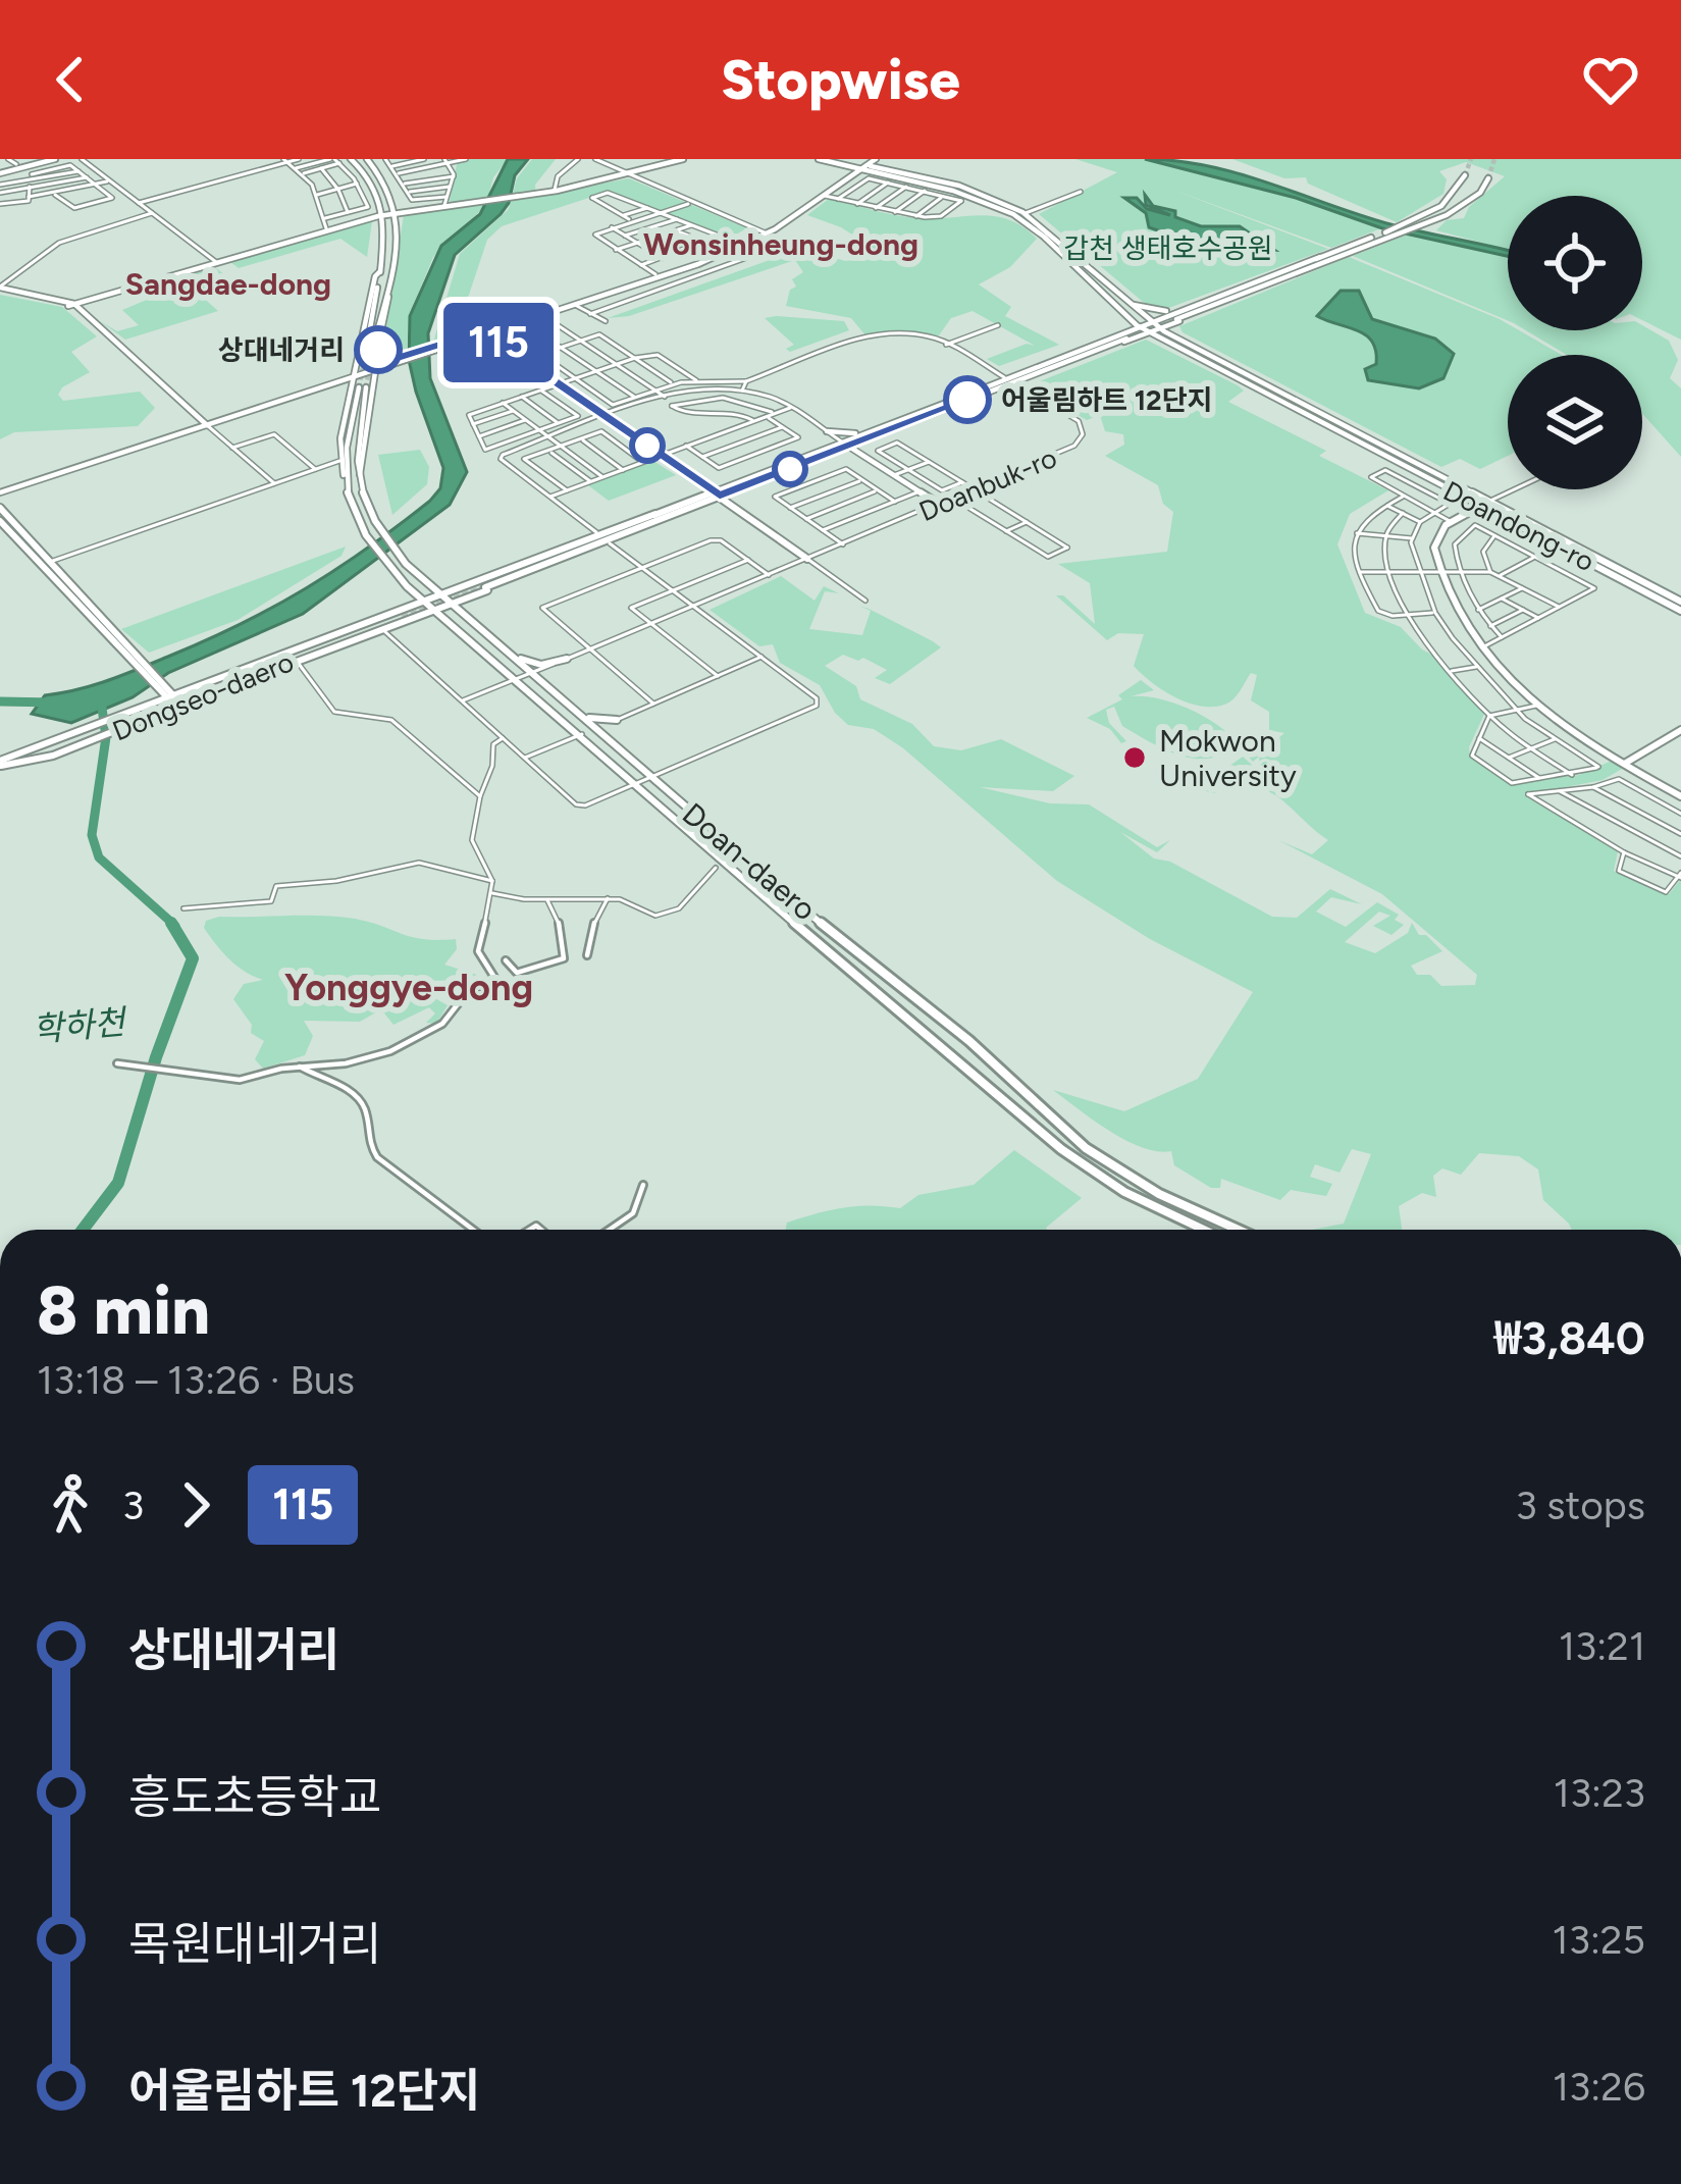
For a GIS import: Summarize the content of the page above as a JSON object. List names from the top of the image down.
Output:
{
  "streets": {
    "street": [
      "Doanbuk-ro",
      "Doandong-ro",
      "Dongseo-daero",
      "Doan-daero"
    ]
  },
  "crossings": [
    ["Doanbuk-ro", "Doan-daero"]
  ],
  "districts": ["Wonsinheung-dong", "Sangdae-dong", "Yonggye-dong"],
  "water": ["학하천"],
  "parks": ["갑천 생태호수공원"],
  "places": ["상대네거리", "어울림하트 12단지", "Mokwon University"],
  "lines": ["bus line 115"],
  "page": {
    "header": "Stopwise",
    "on_map": "115",
    "heading": ["8 min", "13:18 – 13:26 · Bus", "₩3,840"],
    "legs": ["3", "115", "3 stops"],
    "list": [
      {
        "name": "상대네거리",
        "value": "13:21"
      },
      {
        "name": "흥도초등학교",
        "value": "13:23"
      },
      {
        "name": "목원대네거리",
        "value": "13:25"
      },
      {
        "name": "어울림하트 12단지",
        "value": "13:26"
      }
    ]
  }
}
